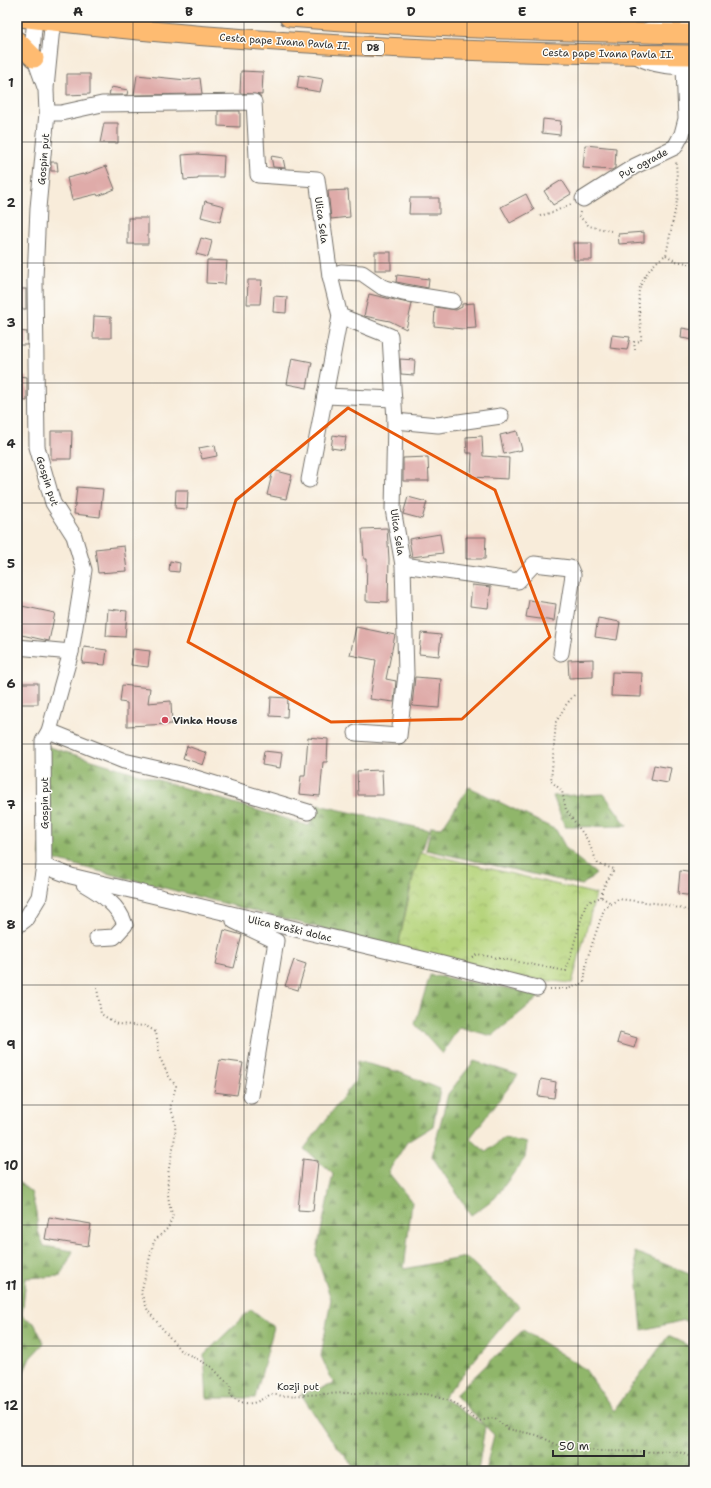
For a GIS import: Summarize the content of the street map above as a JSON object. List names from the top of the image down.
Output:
{
  "streets": {
    "main road": ["Cesta pape Ivana Pavla II.", "D8"],
    "street": [
      "Gospin put",
      "Put ograde",
      "Ulica Sela",
      "Ulica Braški dolac"
    ],
    "path": ["Kozji put"]
  },
  "crossings": [
    ["Cesta pape Ivana Pavla II.", "Gospin put"],
    ["Cesta pape Ivana Pavla II.", "Put ograde"],
    ["Gospin put", "Ulica Sela"],
    ["Gospin put", "Ulica Braški dolac"]
  ],
  "places": ["Vinka House"],
  "scale_bar": "50 m",
  "grid": {
    "columns": [
      "A",
      "B",
      "C",
      "D",
      "E",
      "F"
    ],
    "rows": [
      "1",
      "2",
      "3",
      "4",
      "5",
      "6",
      "7",
      "8",
      "9",
      "10",
      "11",
      "12"
    ]
  }
}
